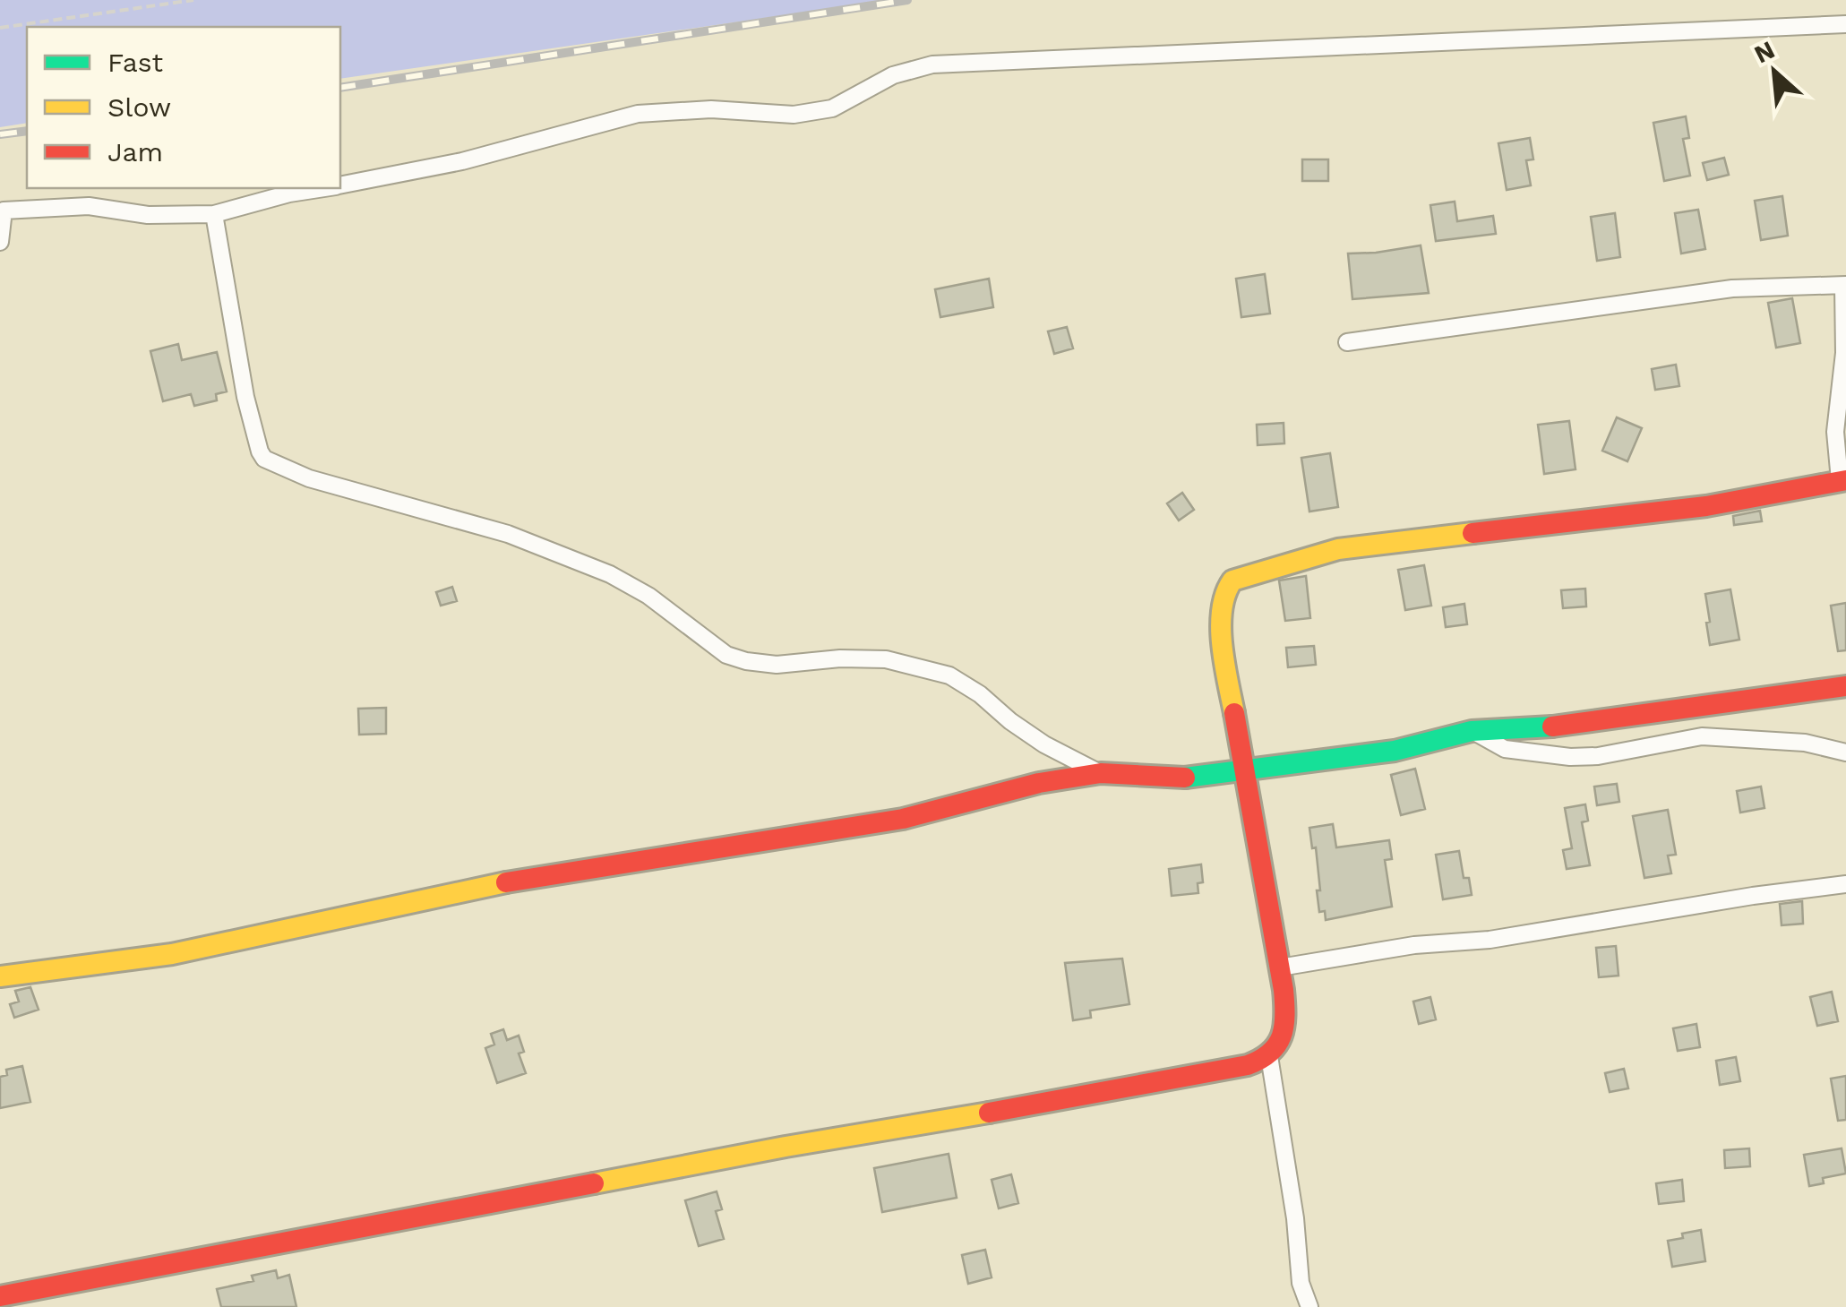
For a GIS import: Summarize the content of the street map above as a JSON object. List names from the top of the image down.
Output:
{
  "legend": ["Fast", "Slow", "Jam"],
  "north": "top left"
}
